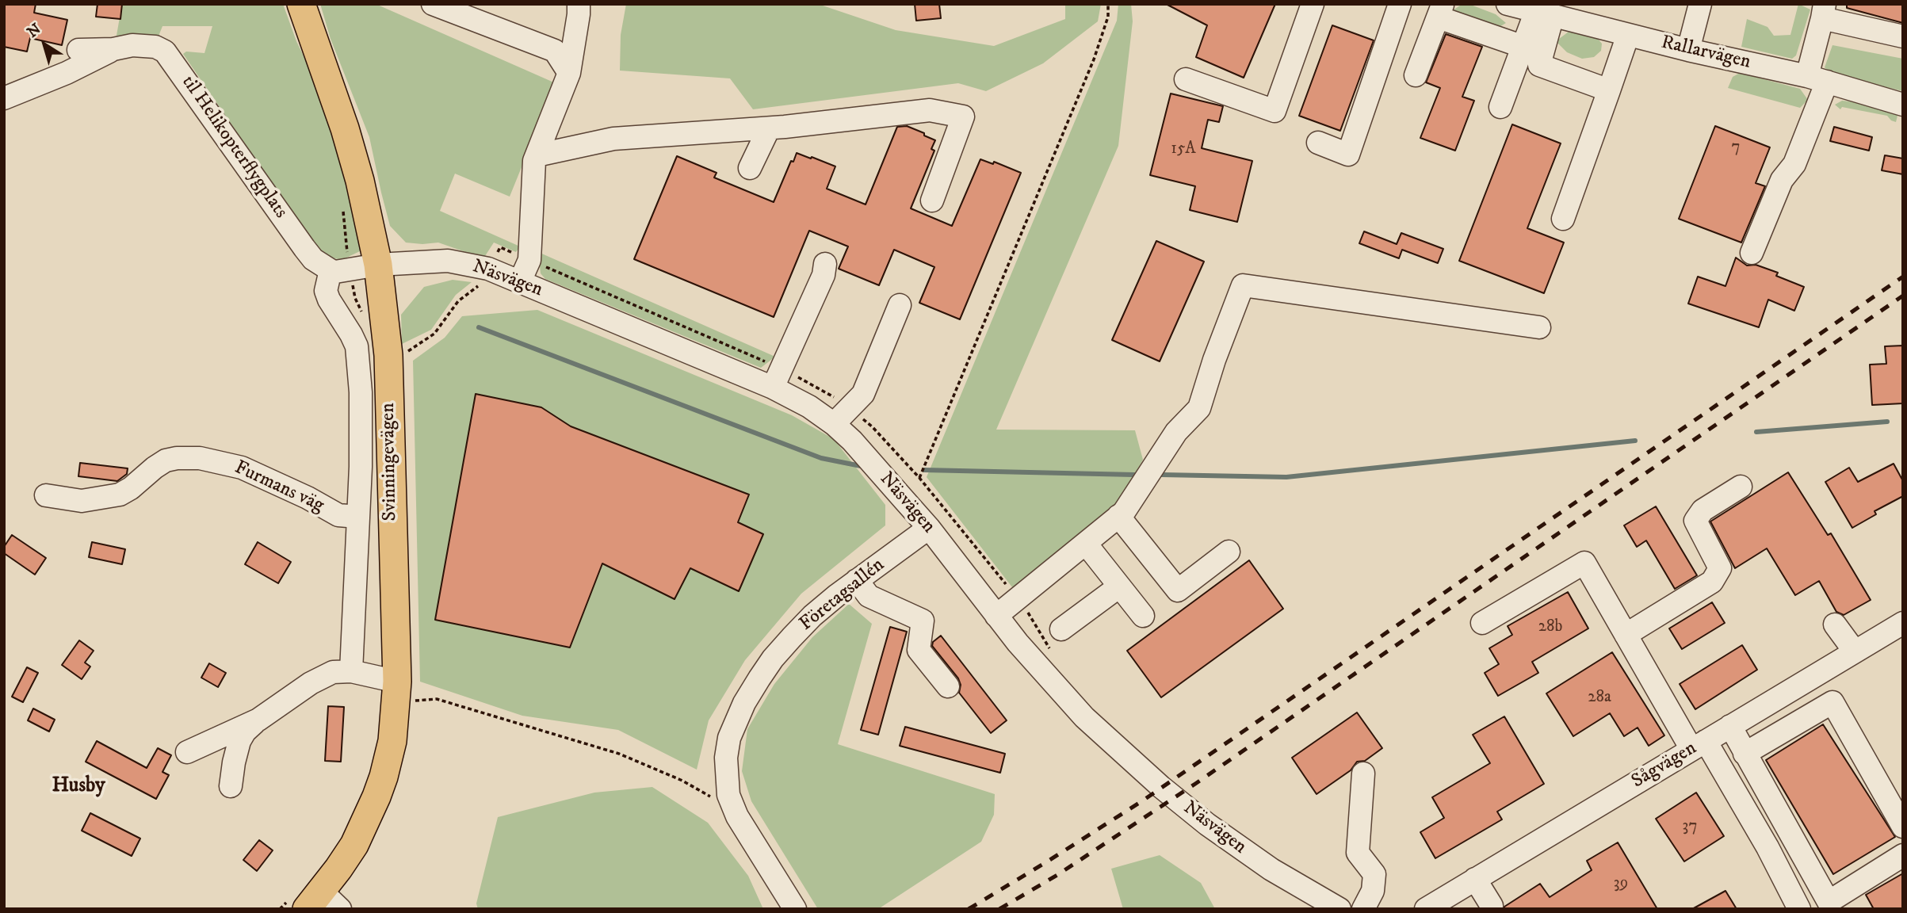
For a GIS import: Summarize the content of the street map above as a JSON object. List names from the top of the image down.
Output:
{
  "streets": {
    "main road": ["Svinningevägen"],
    "street": [
      "Rallarvägen",
      "til Helikopterflygplats",
      "Näsvägen",
      "Furmans väg",
      "Företagsallén",
      "Sågvägen"
    ]
  },
  "crossings": [
    ["Näsvägen", "Svinningevägen"],
    ["Näsvägen", "Företagsallén"]
  ],
  "districts": ["Husby"],
  "house_numbers": [
    "7",
    "15A",
    "28b",
    "28a",
    "37",
    "39"
  ],
  "north": "top left"
}
